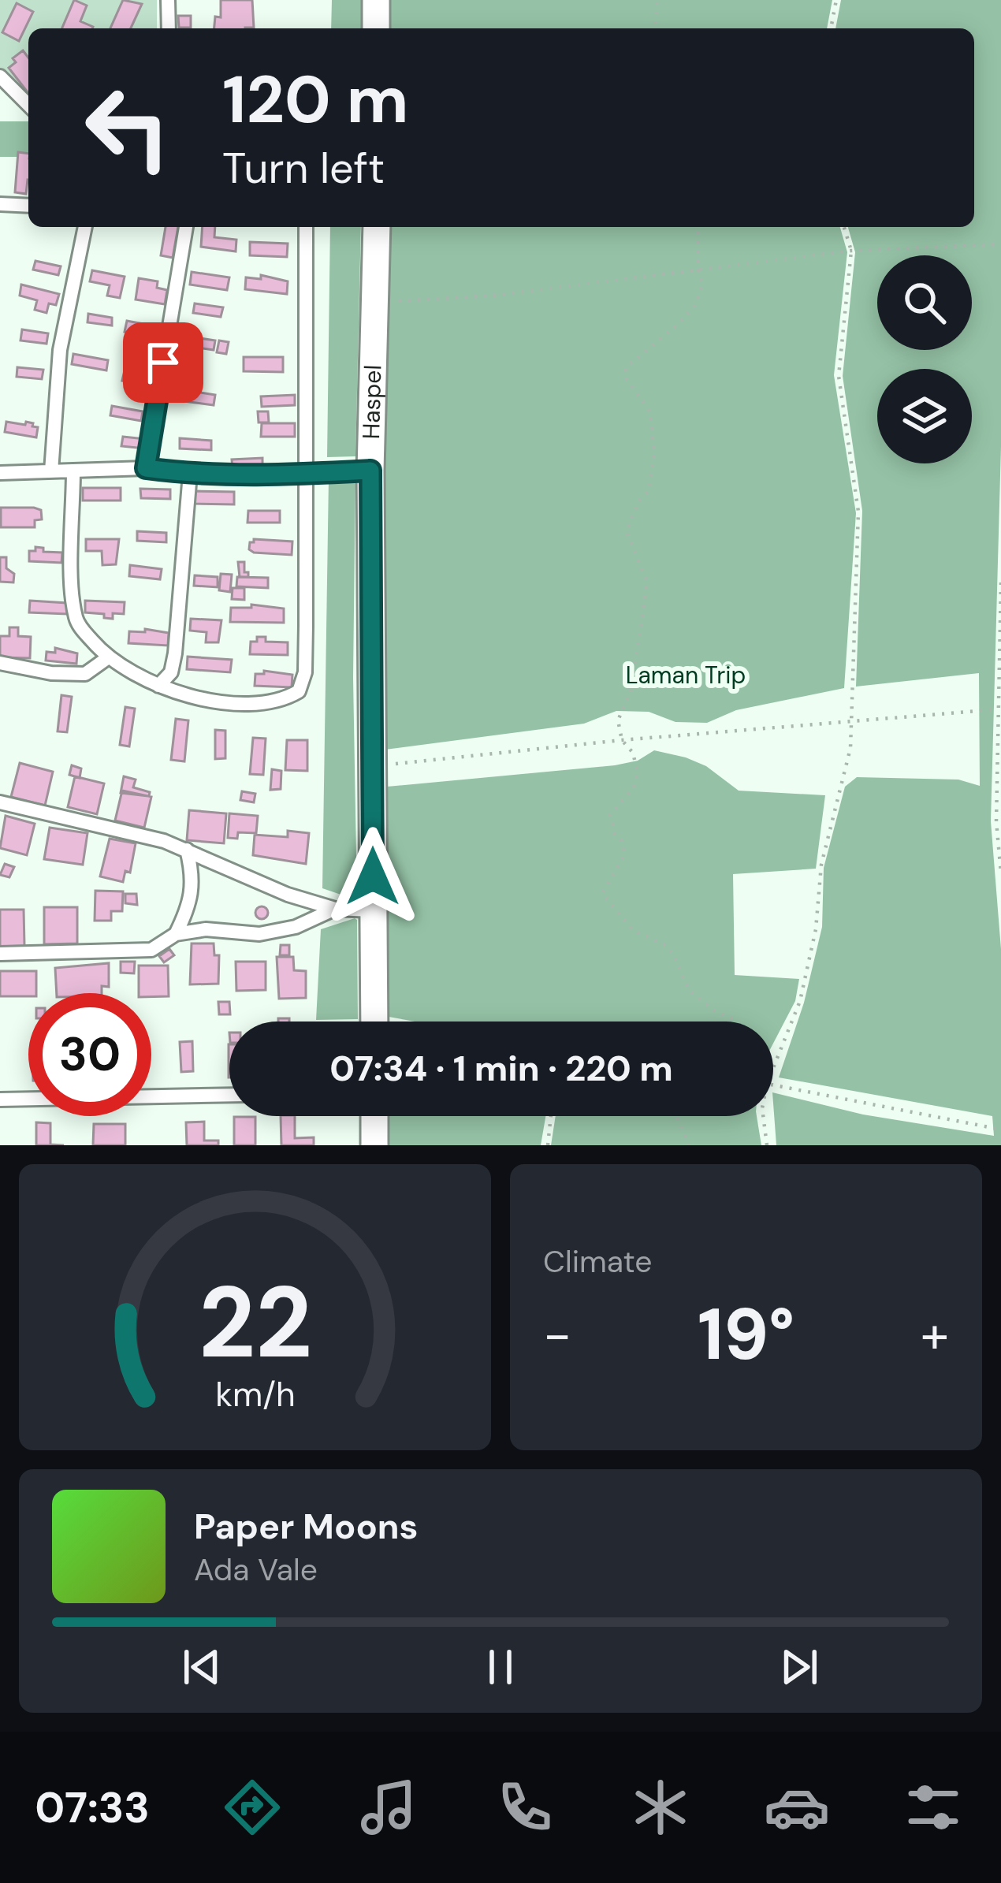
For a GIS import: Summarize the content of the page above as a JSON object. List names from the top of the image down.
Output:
{
  "streets": {
    "street": ["Haspel"]
  },
  "parks": ["Laman Trip"],
  "page": {
    "turn": ["120 m", "Turn left"],
    "limit": "30",
    "trip": "07:34 · 1 min · 220 m",
    "tile": "Climate",
    "heat": ["−", "19°", "+"],
    "song": ["Paper Moons", "Ada Vale"],
    "tabs": "07:33",
    "gauge": ["22", "km/h"]
  }
}
